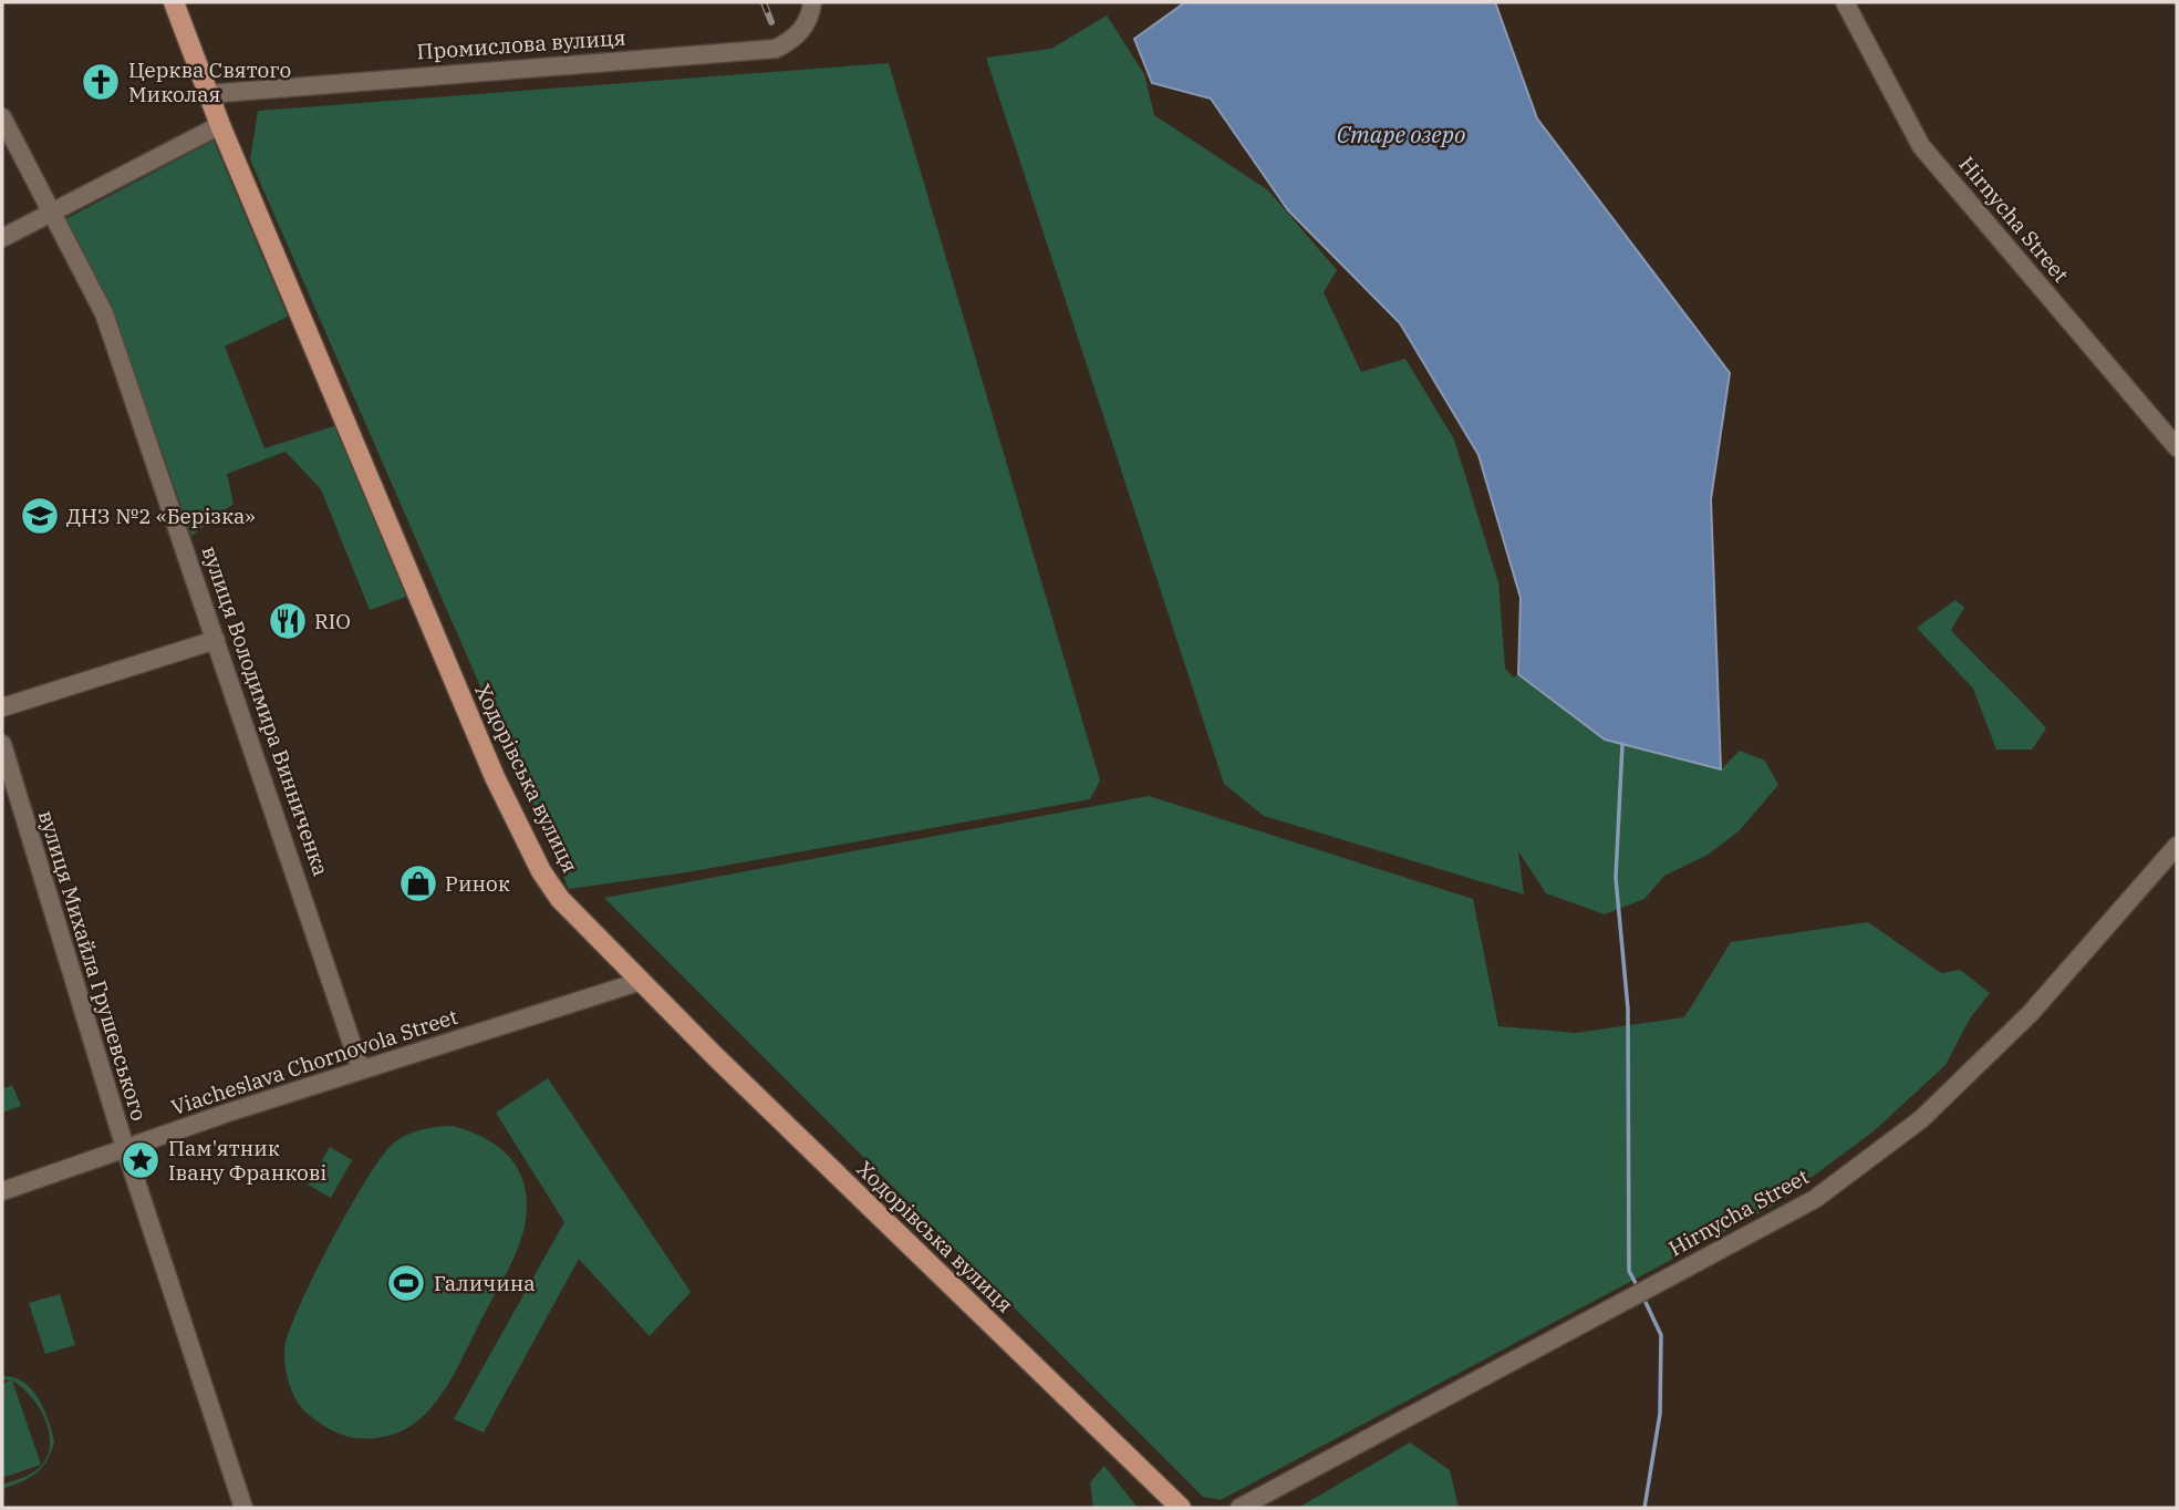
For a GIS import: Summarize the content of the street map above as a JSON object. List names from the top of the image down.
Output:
{
  "streets": {
    "main road": ["Ходорівська вулиця"],
    "street": [
      "Промислова вулиця",
      "Hirnycha Street",
      "вулиця Володимира Винниченка",
      "вулиця Михайла Грушевського",
      "Viacheslava Chornovola Street"
    ]
  },
  "crossings": [
    ["Промислова вулиця", "Ходорівська вулиця"],
    ["вулиця Володимира Винниченка", "Viacheslava Chornovola Street"],
    ["Ходорівська вулиця", "Viacheslava Chornovola Street"],
    ["вулиця Михайла Грушевського", "Viacheslava Chornovola Street"]
  ],
  "water": ["Старе озеро"],
  "places": {
    "church": ["Церква Святого Миколая"],
    "school or university": ["ДНЗ №2 «Берізка»"],
    "restaurant": ["RIO"],
    "shop": ["Ринок"],
    "place": ["Пам'ятник Івану Франкові"],
    "sports": ["Галичина"]
  }
}
